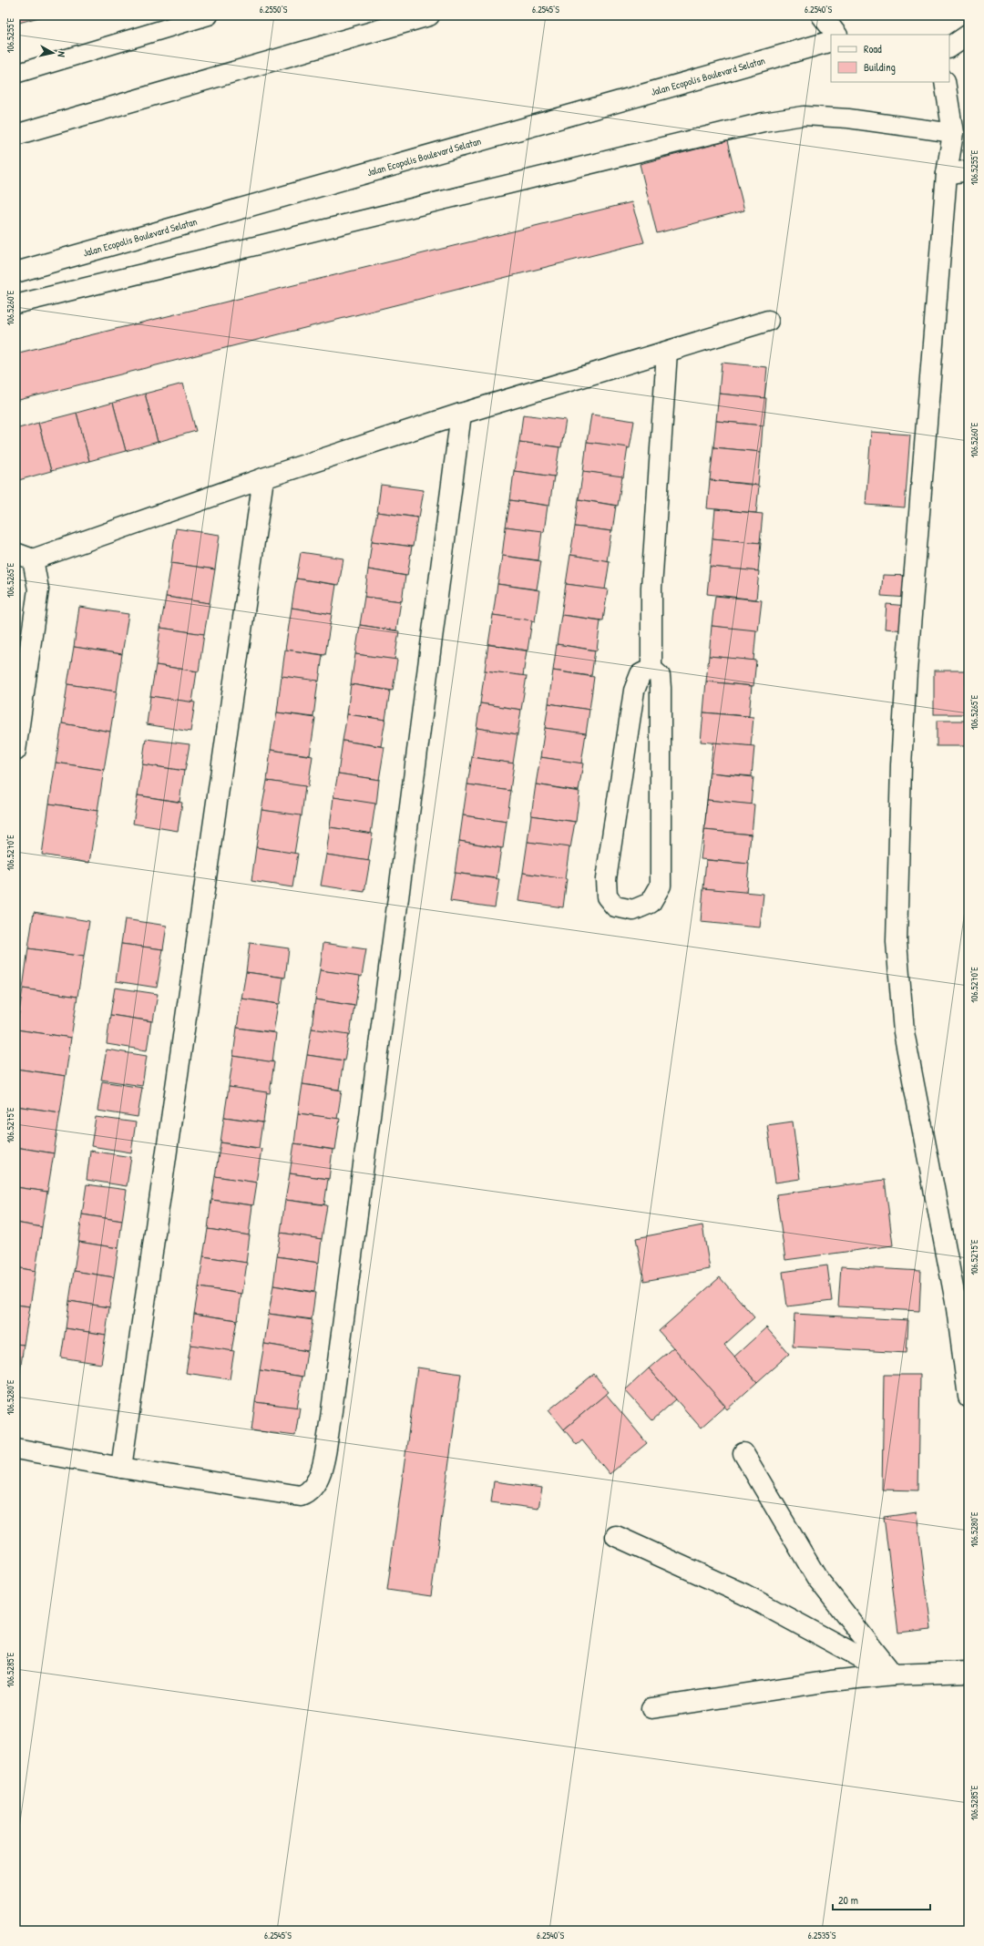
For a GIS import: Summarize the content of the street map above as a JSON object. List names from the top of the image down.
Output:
{
  "streets": {
    "street": ["Jalan Ecopolis Boulevard Selatan"]
  },
  "legend": ["Road", "Building"],
  "scale_bar": "20 m",
  "north": "right",
  "coordinates": [
    "6.2550°S",
    "6.2545°S",
    "6.2540°S",
    "106.5255°E",
    "106.5260°E",
    "106.5265°E",
    "106.5270°E",
    "106.5275°E",
    "106.5280°E",
    "106.5285°E",
    "6.2535°S"
  ]
}
